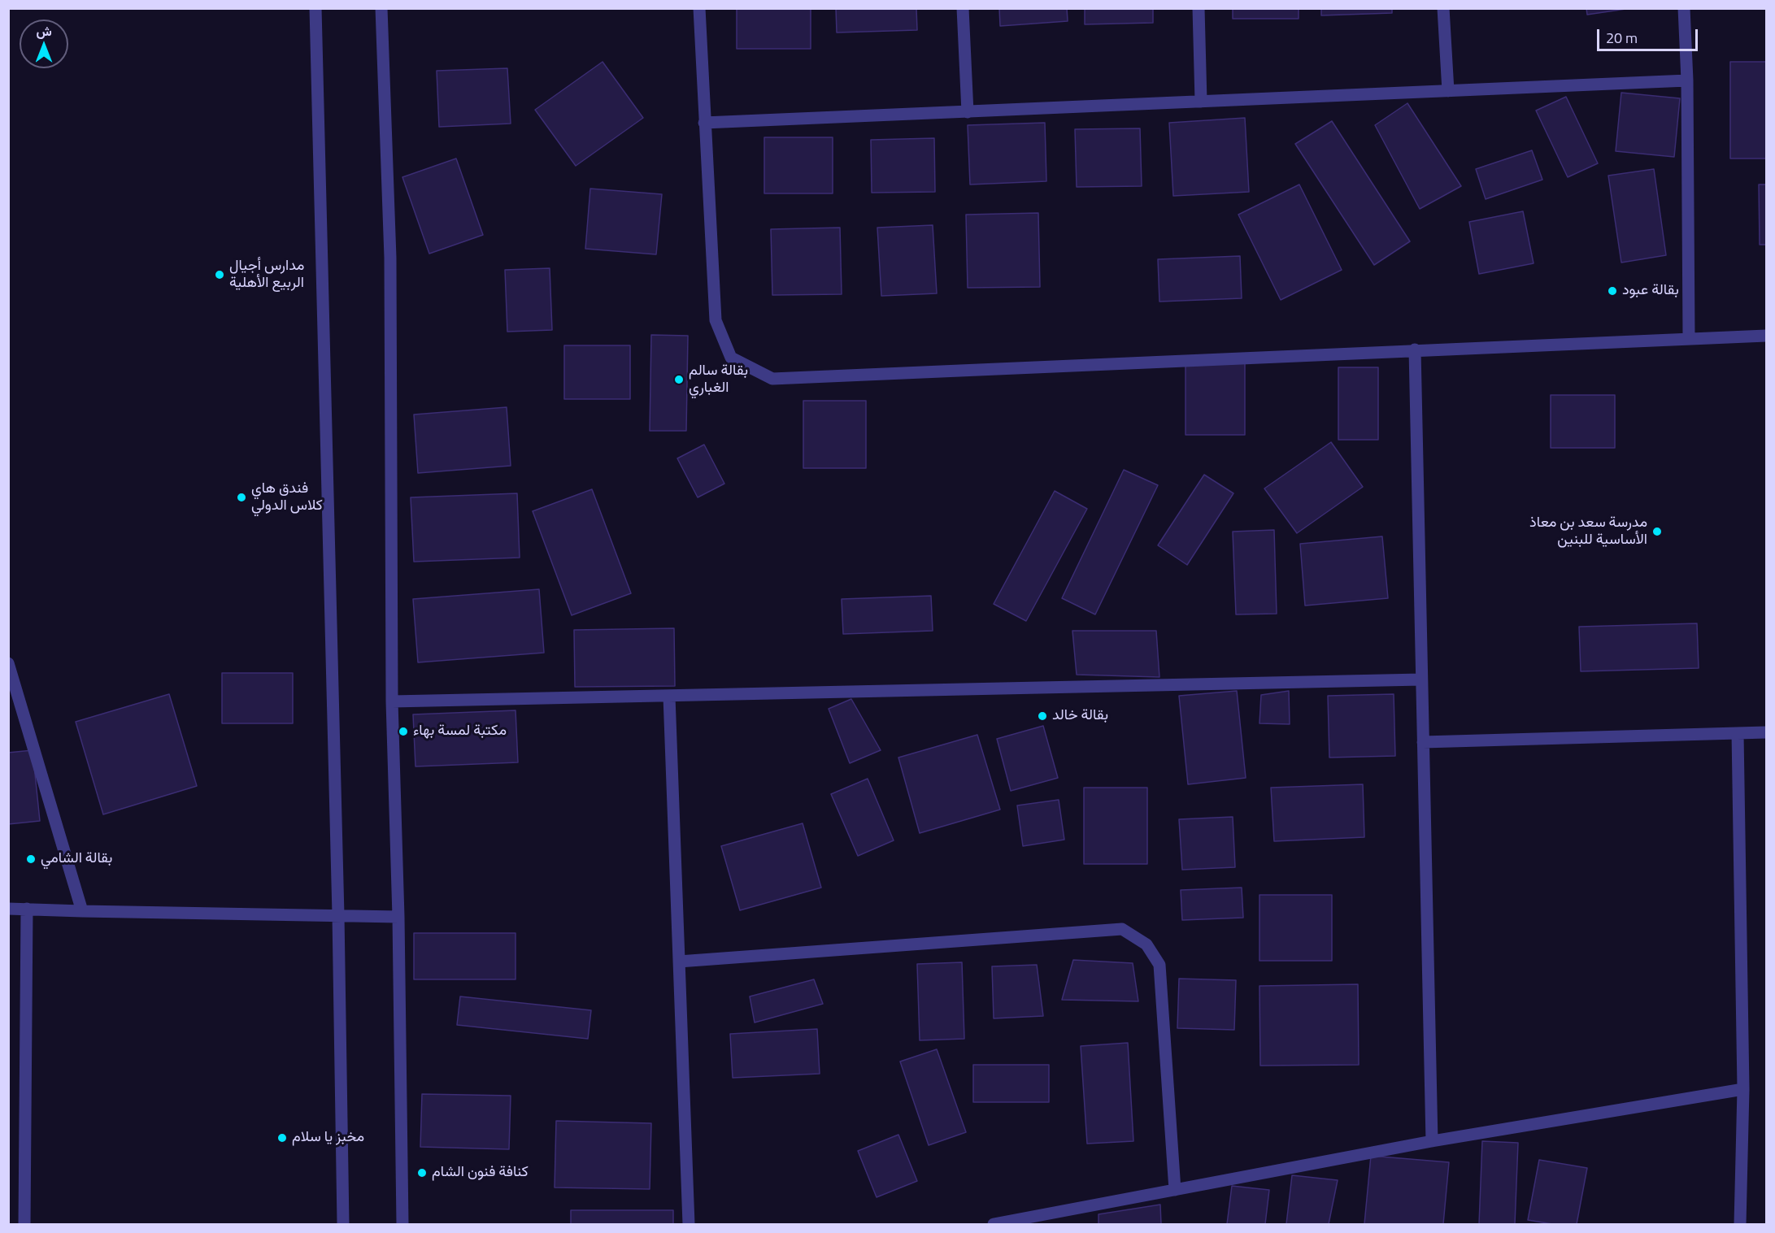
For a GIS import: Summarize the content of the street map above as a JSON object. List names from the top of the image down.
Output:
{
  "places": [
    "مدارس أجيال الربيع الأهلية",
    "بقالة عبود",
    "بقالة سالم الغباري",
    "فندق هاي كلاس الدولي",
    "مدرسة سعد بن معاذ الأساسية للبنين",
    "بقالة خالد",
    "مكتبة لمسة بهاء",
    "بقالة الشامي",
    "مخبز يا سلام",
    "كنافة فنون الشام"
  ],
  "scale_bar": "20 m",
  "north": "top"
}
